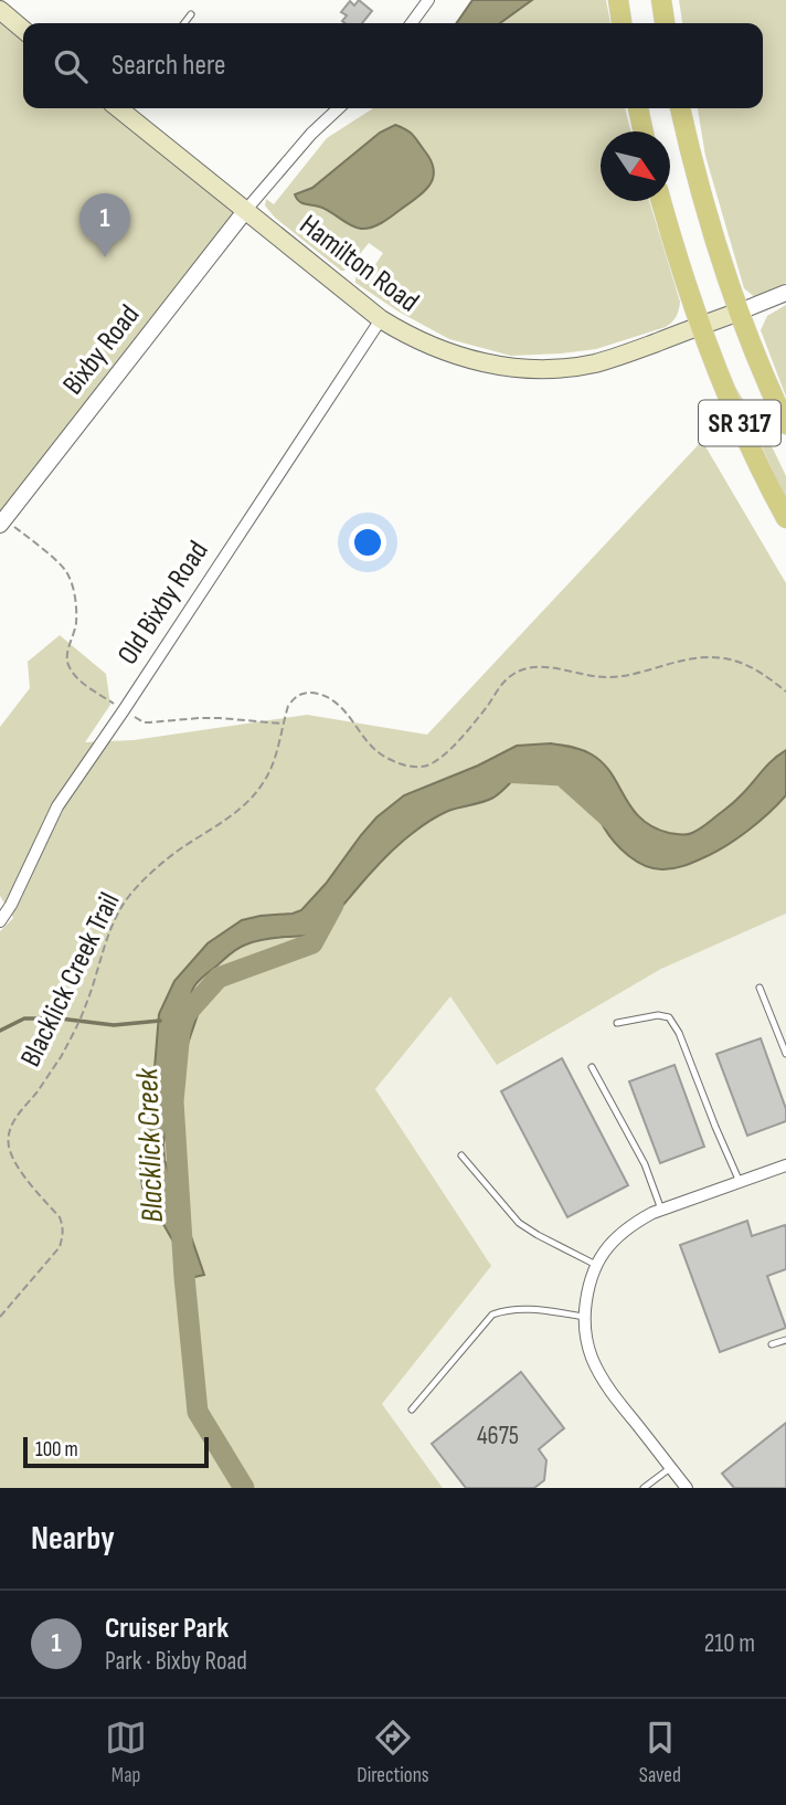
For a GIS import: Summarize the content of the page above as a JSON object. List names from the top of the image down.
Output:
{
  "streets": {
    "main road": ["Hamilton Road", "SR 317"],
    "street": ["Bixby Road", "Old Bixby Road"],
    "path": ["Blacklick Creek Trail"]
  },
  "crossings": [
    ["Hamilton Road", "Bixby Road"],
    ["Hamilton Road", "SR 317"],
    ["Hamilton Road", "Old Bixby Road"]
  ],
  "water": ["Blacklick Creek"],
  "house_numbers": ["4675"],
  "scale_bar": "100 m",
  "north": "bottom right",
  "page": {
    "search": "Search here",
    "pins": "1",
    "scale": "100 m",
    "heading": "Nearby",
    "list": [
      {
        "mark": "1",
        "name": "Cruiser Park",
        "note": "Park · Bixby Road",
        "value": "210 m"
      }
    ],
    "nav": ["Map", "Directions", "Saved"]
  }
}
